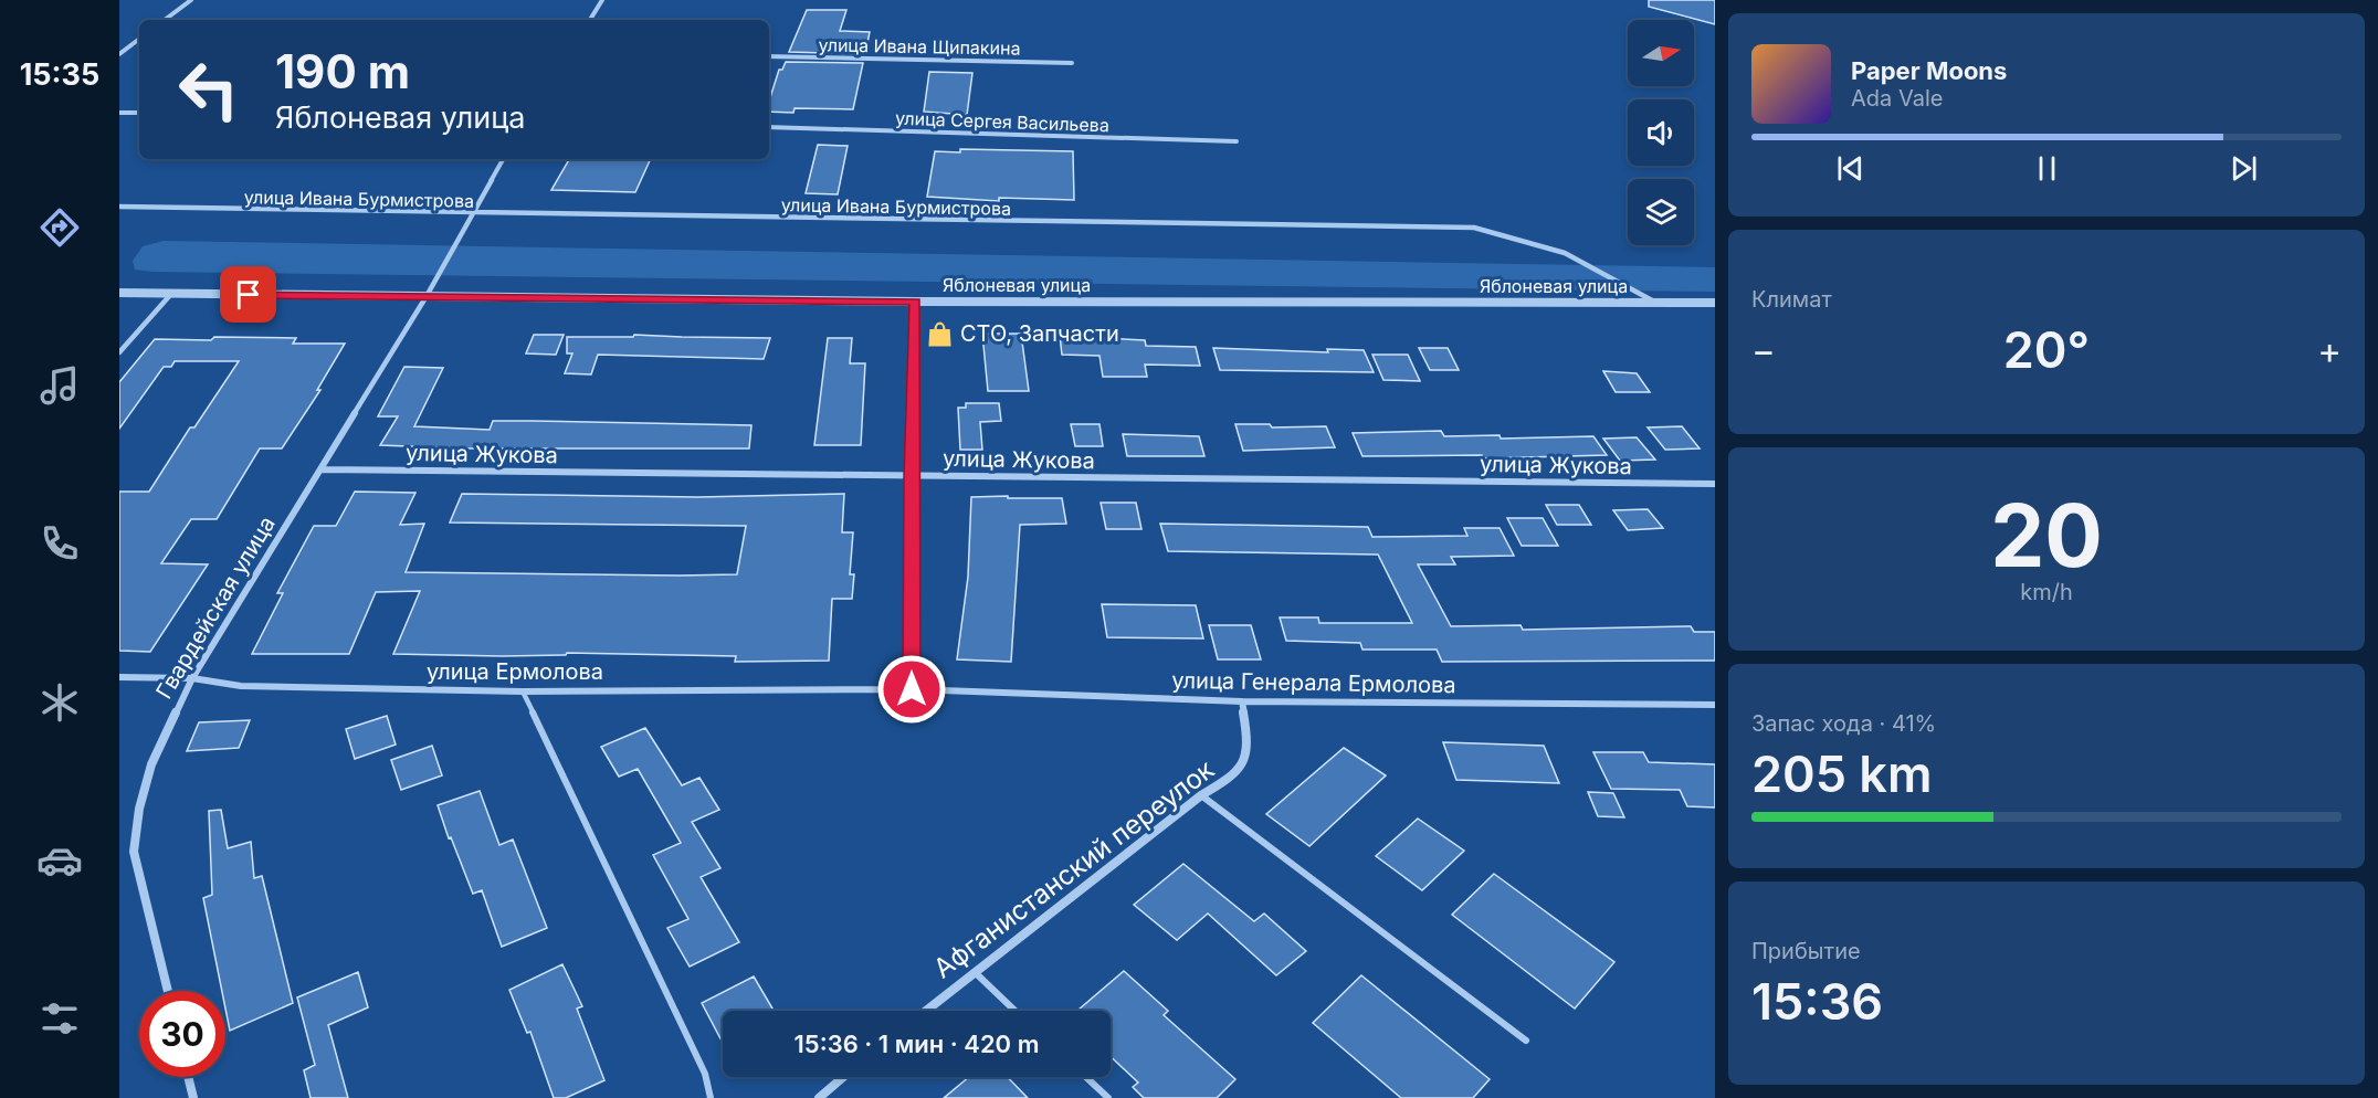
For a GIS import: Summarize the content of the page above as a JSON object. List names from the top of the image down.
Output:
{
  "streets": {
    "street": [
      "улица Ивана Щипакина",
      "улица Сергея Васильева",
      "улица Ивана Бурмистрова",
      "Яблоневая улица",
      "улица Жукова",
      "Гвардейская улица",
      "улица Ермолова",
      "улица Генерала Ермолова",
      "Афганистанский переулок"
    ]
  },
  "crossings": [
    ["улица Ивана Бурмистрова", "Яблоневая улица"],
    ["улица Ивана Бурмистрова", "Гвардейская улица"],
    ["Яблоневая улица", "Гвардейская улица"],
    ["улица Жукова", "Гвардейская улица"],
    ["Гвардейская улица", "улица Ермолова"],
    ["улица Ермолова", "улица Генерала Ермолова"],
    ["улица Генерала Ермолова", "Афганистанский переулок"]
  ],
  "places": {
    "shop": ["СТО, Запчасти"]
  },
  "north": "right",
  "page": {
    "tabs": "15:35",
    "turn": ["190 m", "Яблоневая улица"],
    "song": ["Paper Moons", "Ada Vale"],
    "tile": [
      "Климат",
      ["20", "km/h"],
      ["Запас хода · 41%", "205 km"],
      ["Прибытие", "15:36"]
    ],
    "heat": ["−", "20°", "+"],
    "limit": "30",
    "trip": "15:36 · 1 мин · 420 m"
  }
}
